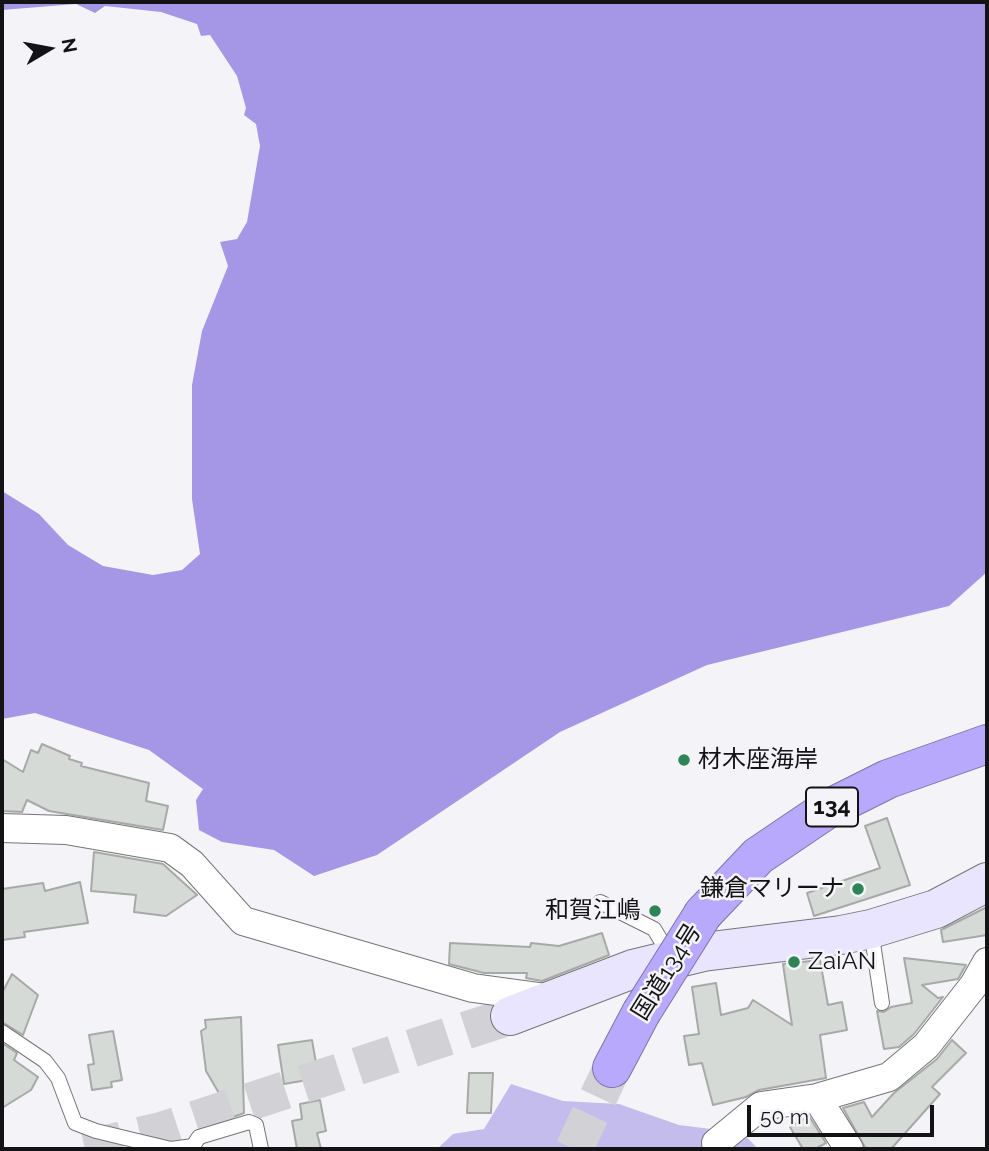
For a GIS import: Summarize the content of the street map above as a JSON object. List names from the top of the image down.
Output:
{
  "streets": {
    "highway": ["134", "国道134号"]
  },
  "places": [
    "材木座海岸",
    "鎌倉マリーナ",
    "和賀江嶋",
    "ZaiAN"
  ],
  "scale_bar": "50 m",
  "north": "right"
}
